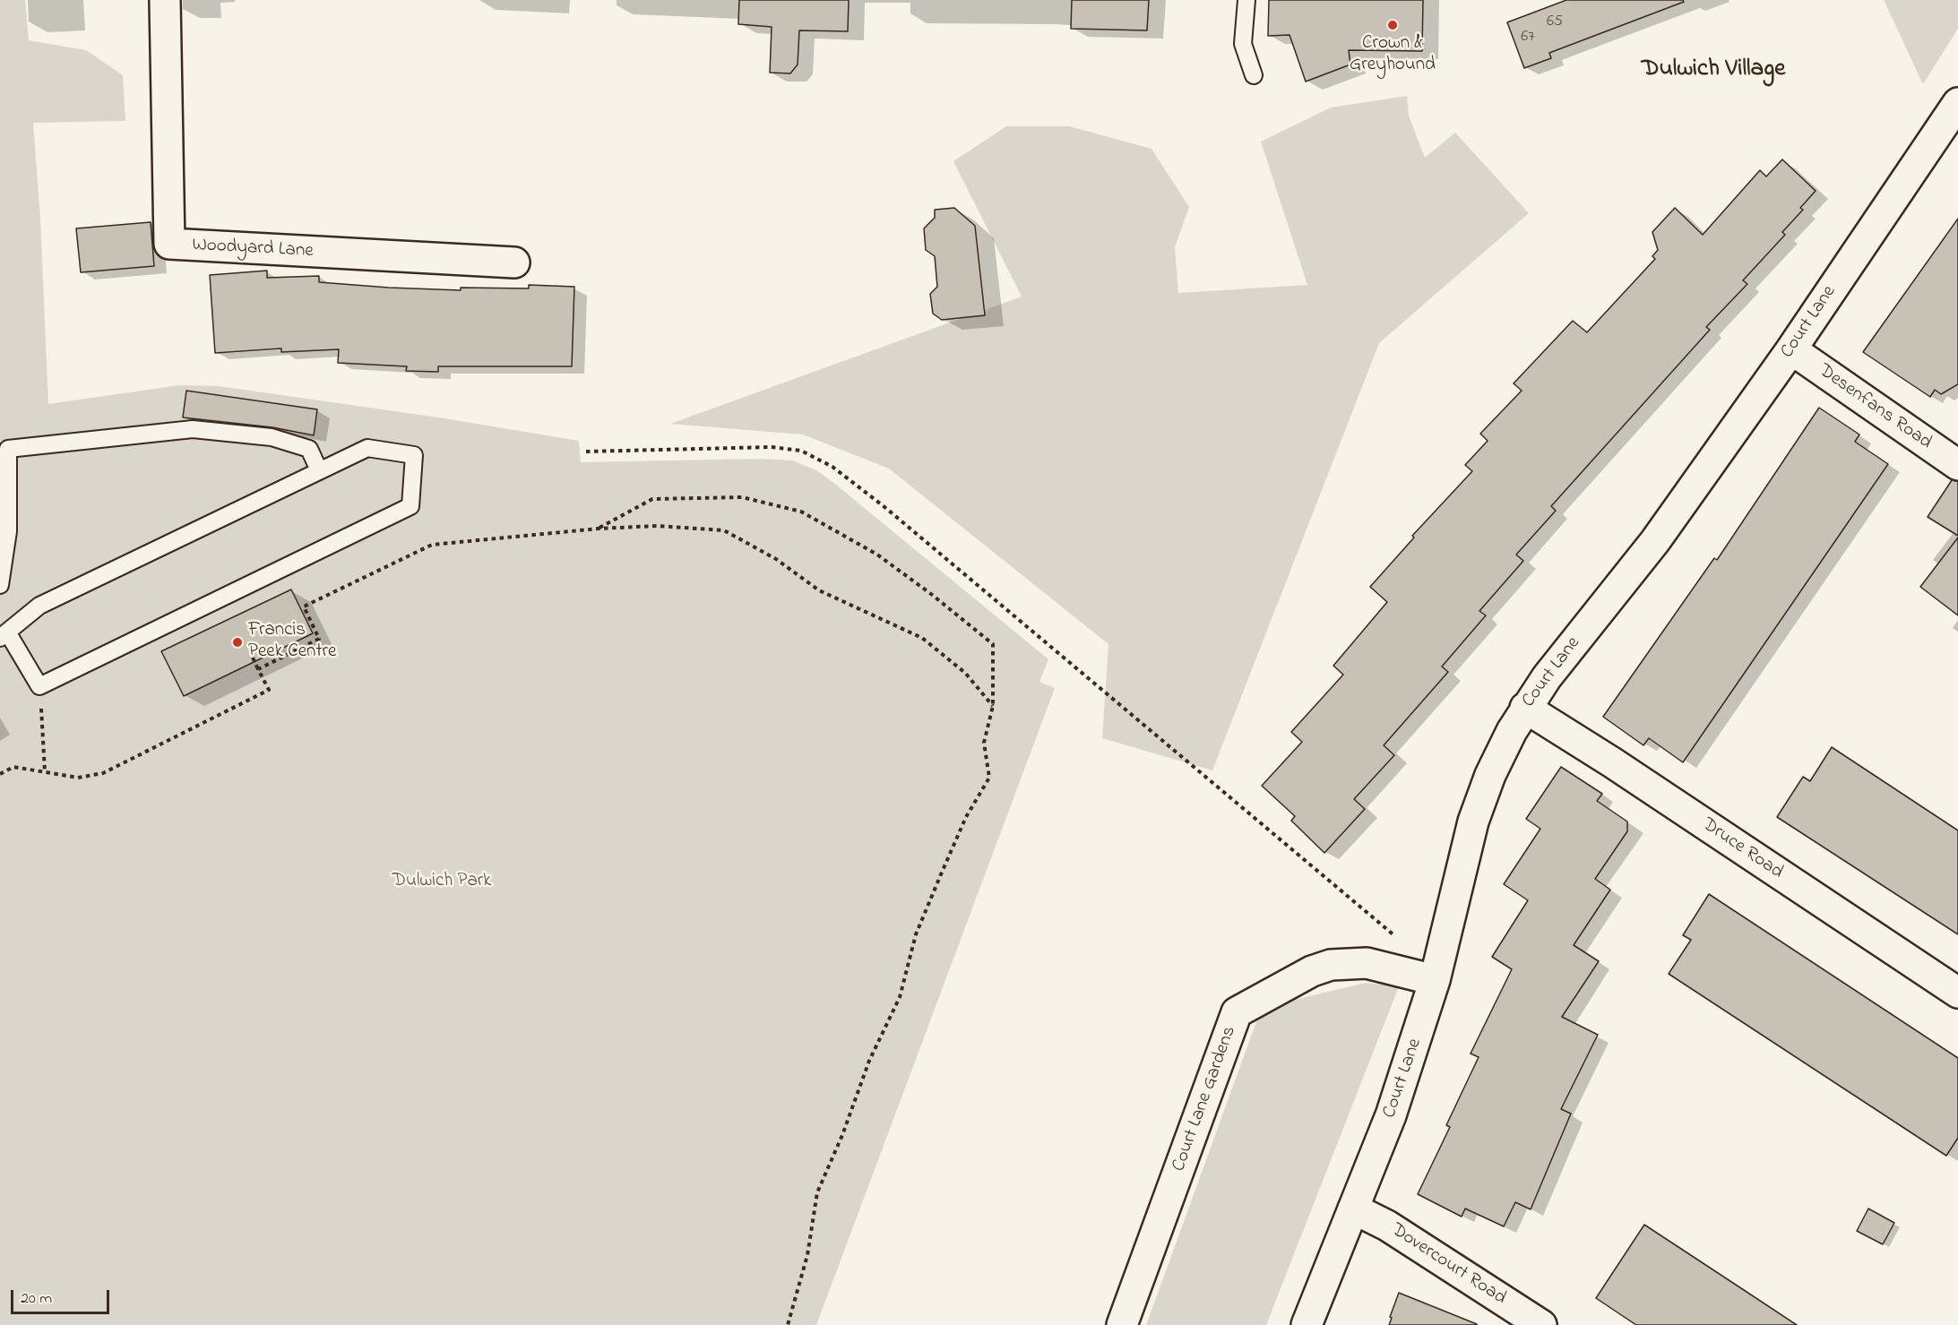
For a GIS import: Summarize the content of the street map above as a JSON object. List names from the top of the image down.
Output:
{
  "streets": {
    "street": [
      "Woodyard Lane",
      "Court Lane",
      "Desenfans Road",
      "Druce Road",
      "Court Lane Gardens",
      "Dovercourt Road"
    ]
  },
  "crossings": [
    ["Court Lane", "Desenfans Road"],
    ["Court Lane", "Druce Road"],
    ["Court Lane", "Court Lane Gardens"],
    ["Court Lane", "Dovercourt Road"]
  ],
  "districts": ["Dulwich Village"],
  "parks": ["Dulwich Park"],
  "places": ["Crown & Greyhound", "Francis Peek Centre"],
  "house_numbers": ["65", "67"],
  "scale_bar": "20 m"
}
